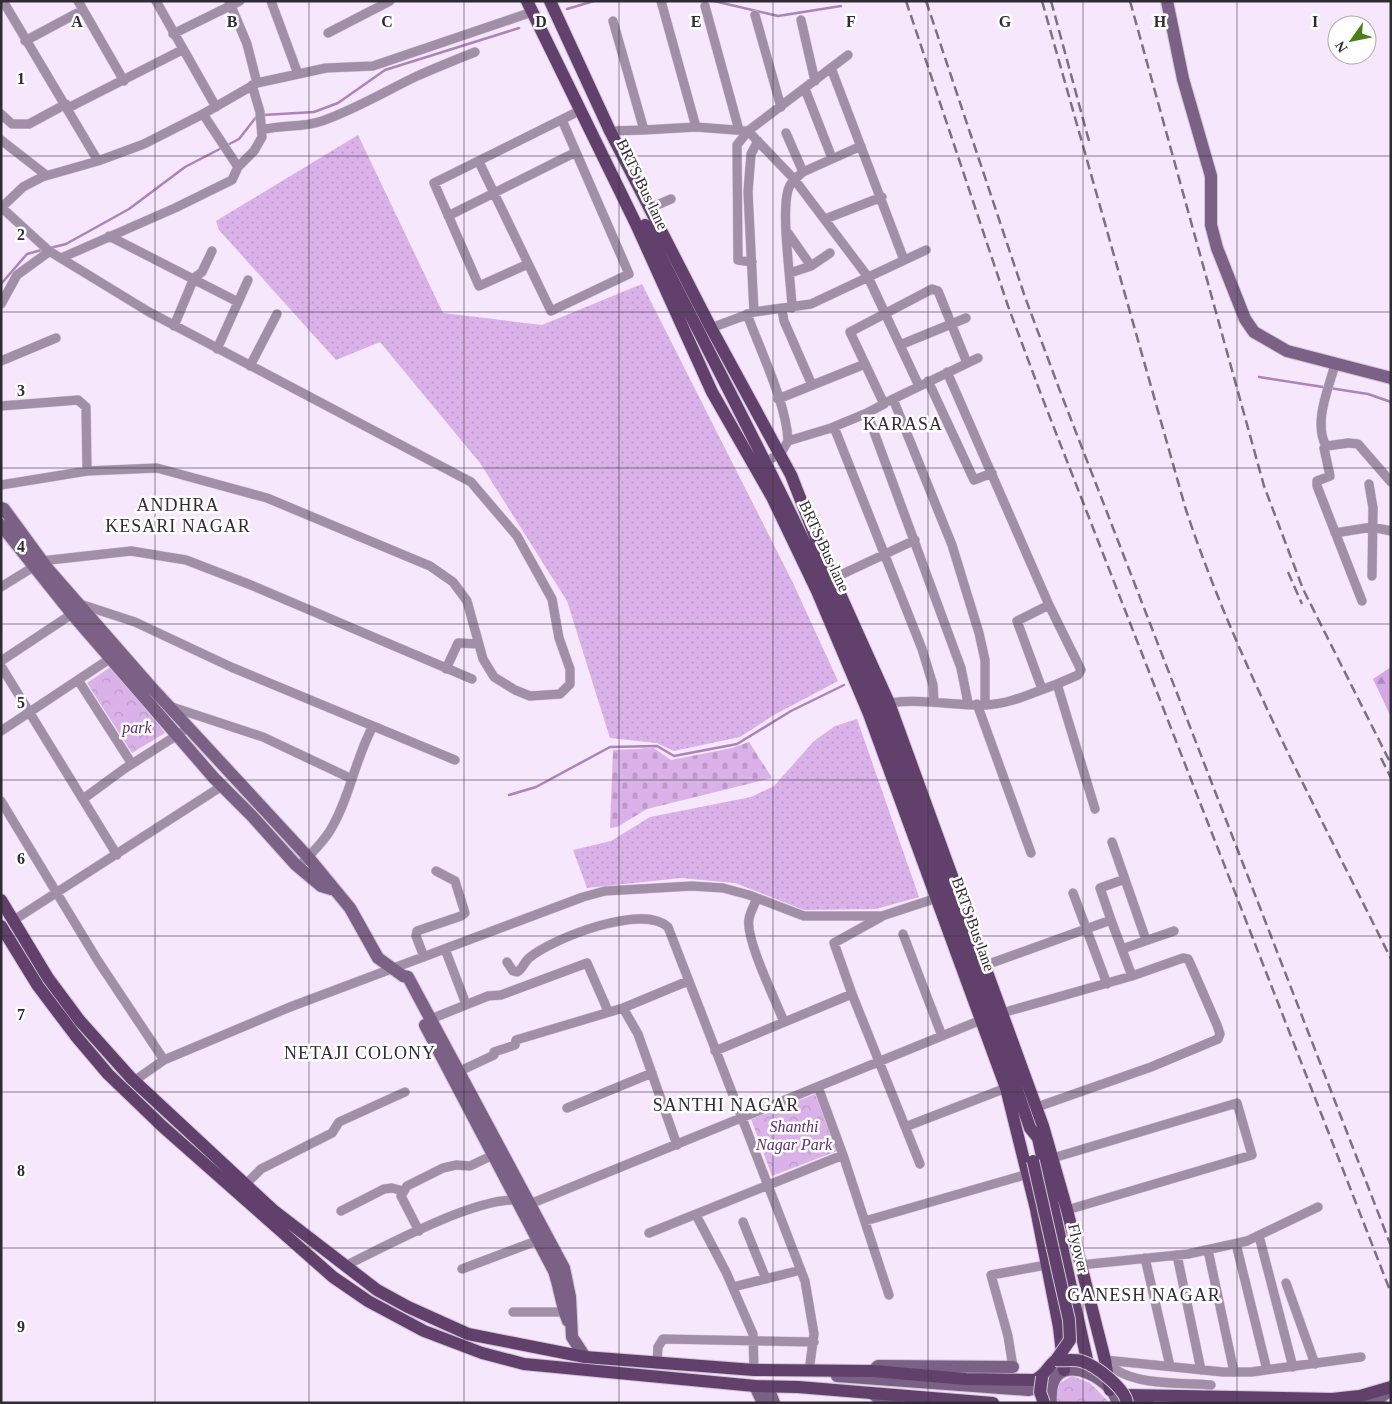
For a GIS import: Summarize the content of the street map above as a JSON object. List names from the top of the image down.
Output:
{
  "streets": {
    "main road": ["BRTS Bus lane", "Flyover"]
  },
  "crossings": [
    ["BRTS Bus lane", "Flyover"]
  ],
  "districts": [
    "KARASA",
    "ANDHRA KESARI NAGAR",
    "NETAJI COLONY",
    "SANTHI NAGAR",
    "GANESH NAGAR"
  ],
  "parks": ["park", "Shanthi Nagar Park"],
  "north": "bottom left",
  "grid": {
    "columns": [
      "A",
      "B",
      "C",
      "D",
      "E",
      "F",
      "G",
      "H",
      "I"
    ],
    "rows": [
      "1",
      "2",
      "3",
      "4",
      "5",
      "6",
      "7",
      "8",
      "9"
    ]
  }
}
